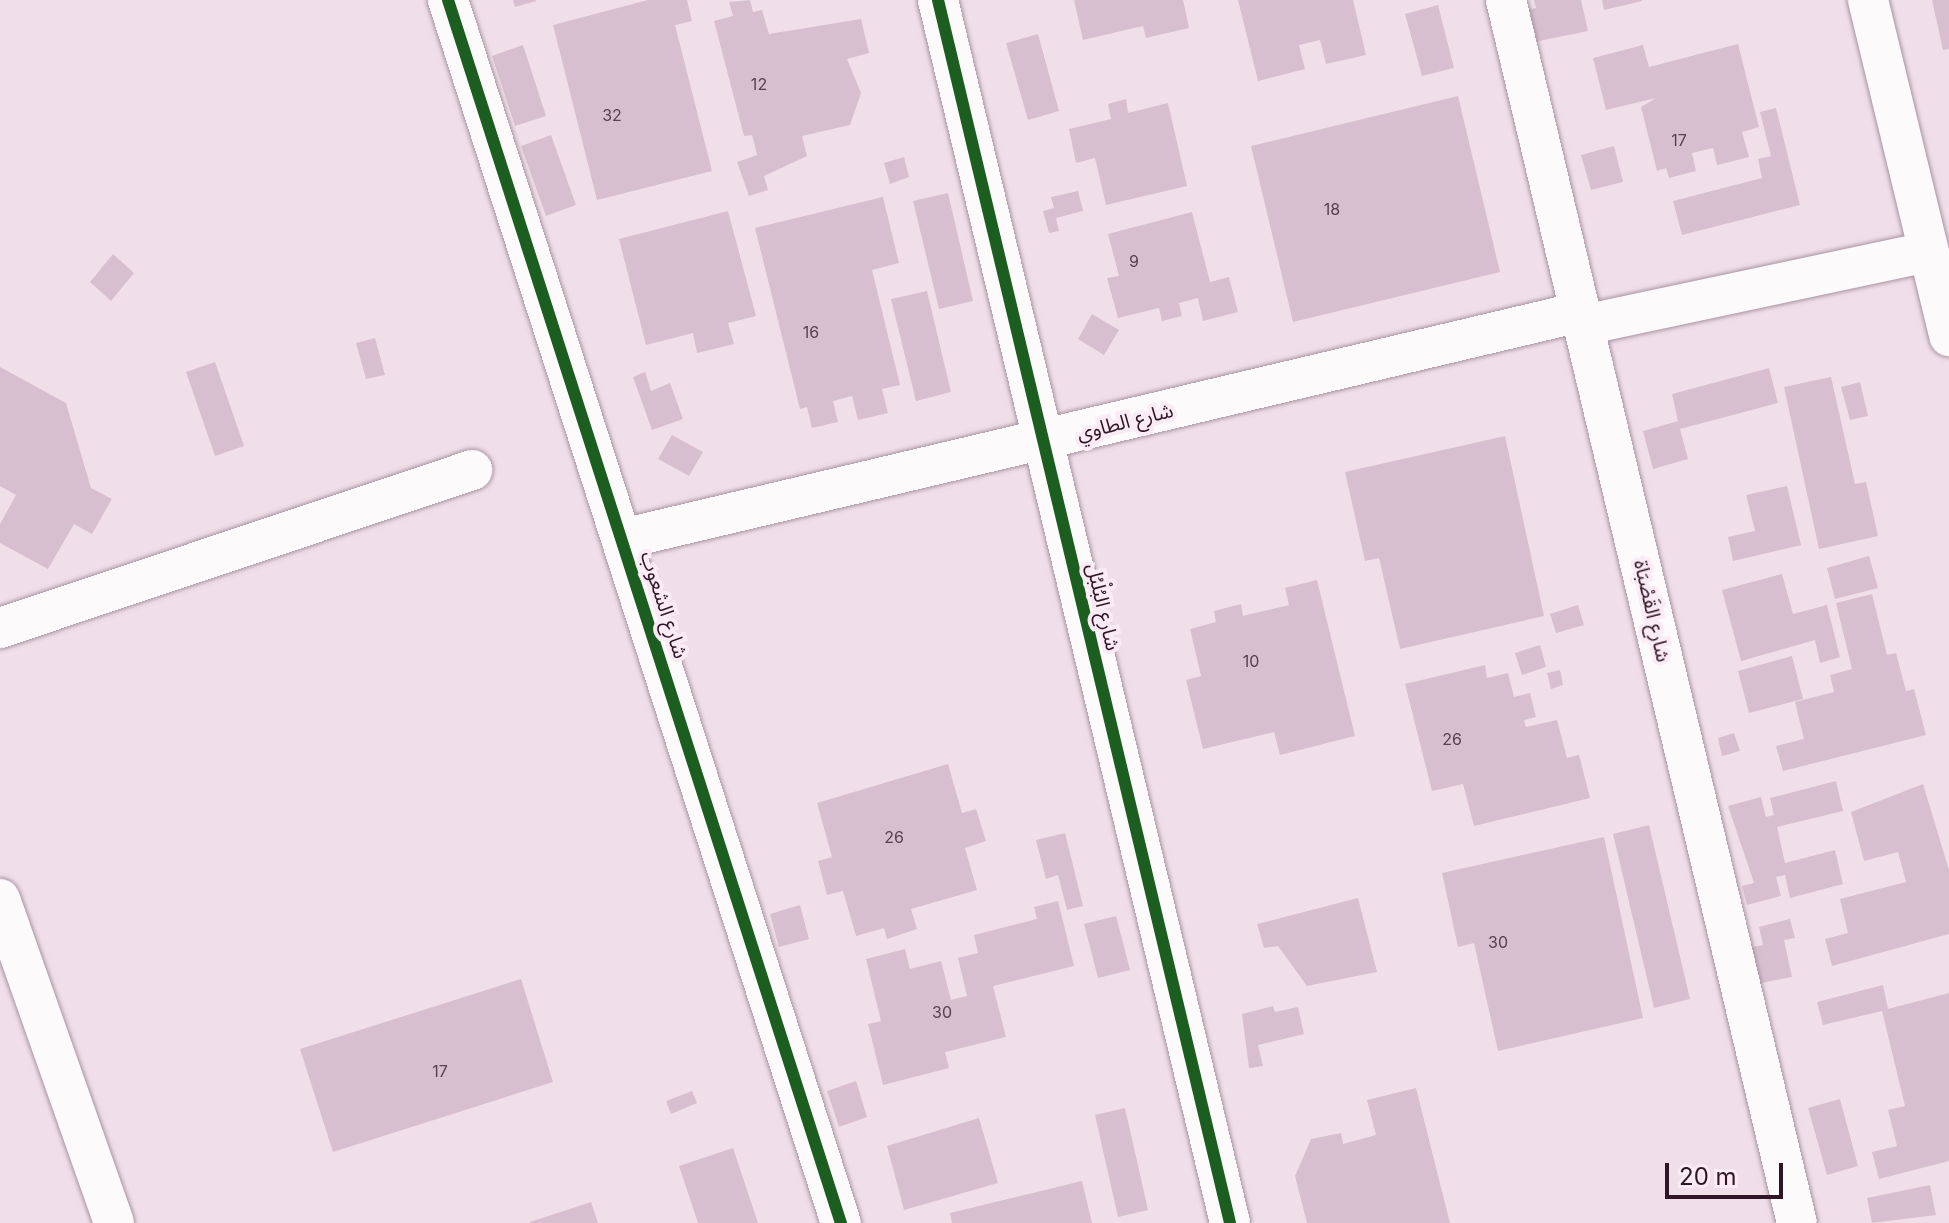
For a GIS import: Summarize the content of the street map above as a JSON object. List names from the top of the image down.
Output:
{
  "streets": {
    "street": [
      "شارع الطاوي",
      "شارع الشعوب",
      "شارع البُلْبُل",
      "شارع القَصْبَاة"
    ]
  },
  "crossings": [
    ["شارع الطاوي", "شارع الشعوب"],
    ["شارع الطاوي", "شارع البُلْبُل"],
    ["شارع الطاوي", "شارع القَصْبَاة"]
  ],
  "house_numbers": [
    "12",
    "32",
    "17",
    "18",
    "9",
    "16",
    "10",
    "26",
    "26",
    "30",
    "30",
    "17"
  ],
  "scale_bar": "20 m"
}
